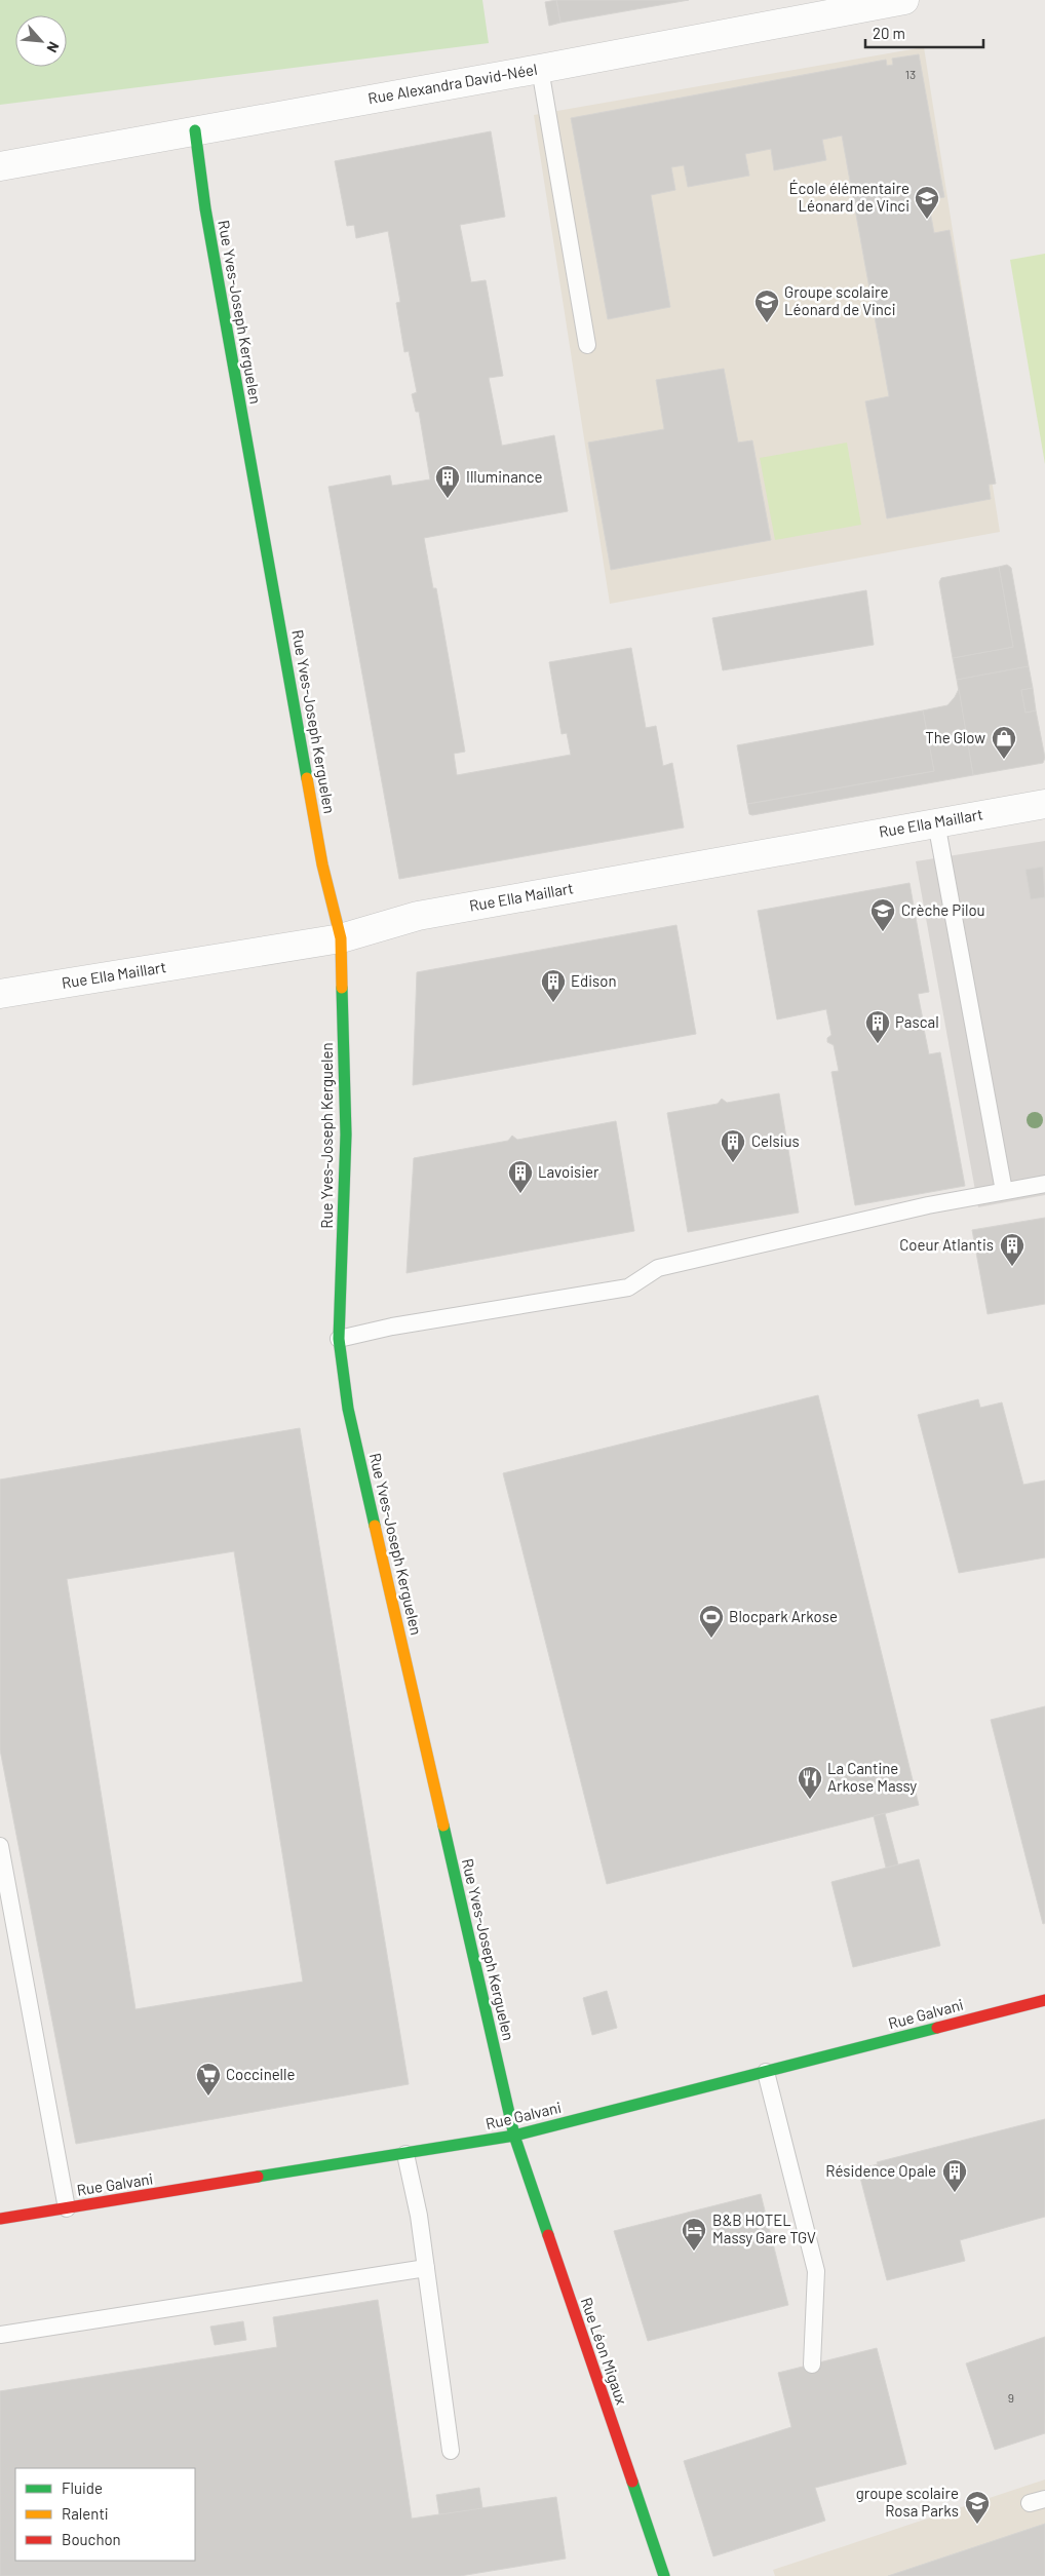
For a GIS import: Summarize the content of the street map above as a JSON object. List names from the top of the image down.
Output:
{
  "streets": {
    "street": [
      "Rue Alexandra David-Néel",
      "Rue Yves-Joseph Kerguelen",
      "Rue Ella Maillart",
      "Rue Galvani",
      "Rue Léon Migaux"
    ]
  },
  "crossings": [
    ["Rue Alexandra David-Néel", "Rue Yves-Joseph Kerguelen"],
    ["Rue Yves-Joseph Kerguelen", "Rue Ella Maillart"],
    ["Rue Yves-Joseph Kerguelen", "Rue Galvani"],
    ["Rue Yves-Joseph Kerguelen", "Rue Léon Migaux"],
    ["Rue Galvani", "Rue Léon Migaux"]
  ],
  "places": {
    "school or university": [
      "École élémentaire Léonard de Vinci",
      "Groupe scolaire Léonard de Vinci",
      "Crèche Pilou",
      "groupe scolaire Rosa Parks"
    ],
    "building": [
      "Illuminance",
      "Edison",
      "Pascal",
      "Celsius",
      "Lavoisier",
      "Coeur Atlantis",
      "Résidence Opale"
    ],
    "shop": ["The Glow"],
    "sports": ["Blocpark Arkose"],
    "restaurant": ["La Cantine Arkose Massy"],
    "supermarket": ["Coccinelle"],
    "hotel": ["B&B HOTEL Massy Gare TGV"]
  },
  "house_numbers": ["13", "9"],
  "legend": ["Fluide", "Ralenti", "Bouchon"],
  "scale_bar": "20 m",
  "north": "bottom right"
}
